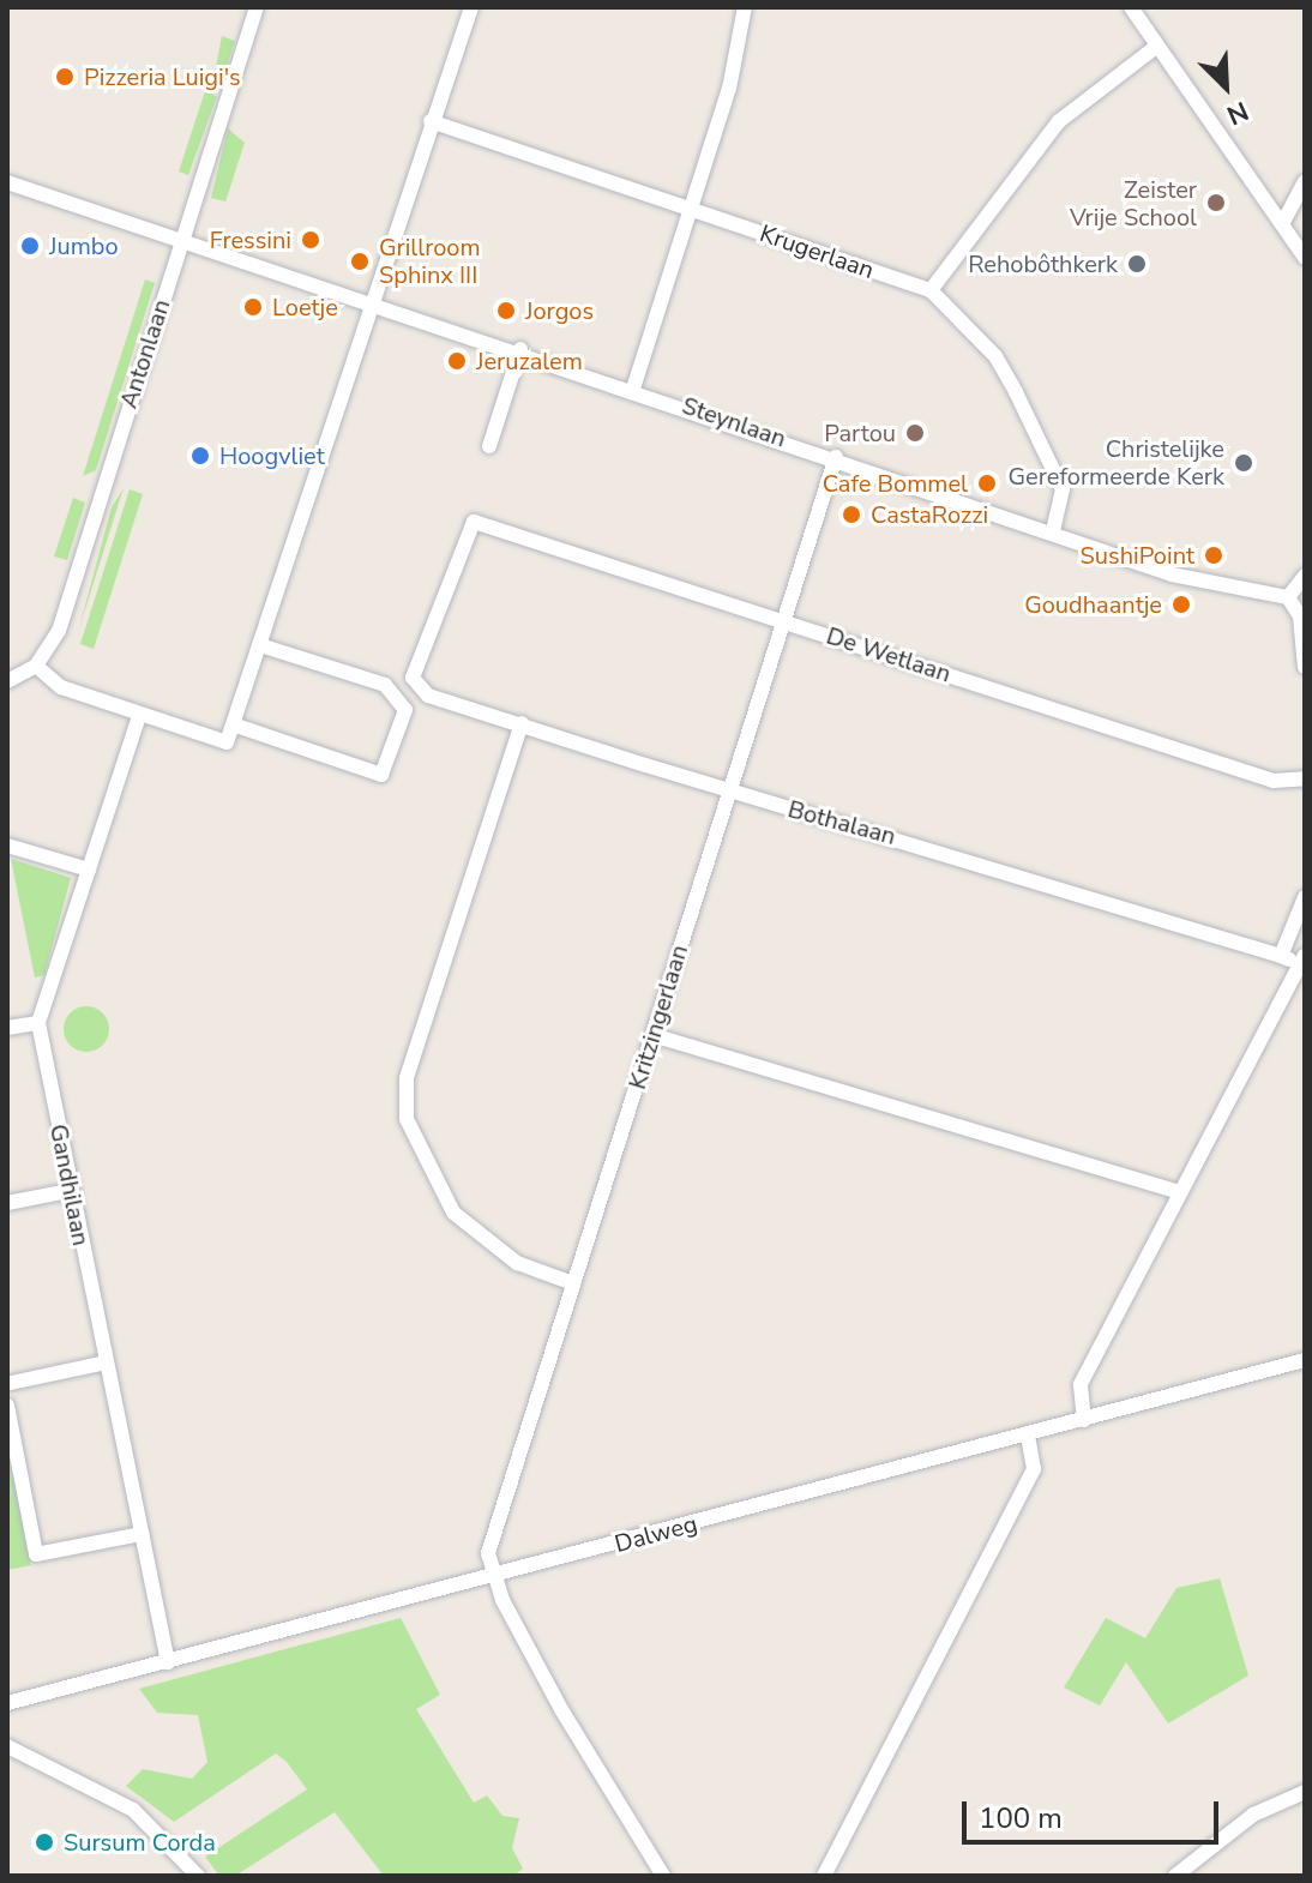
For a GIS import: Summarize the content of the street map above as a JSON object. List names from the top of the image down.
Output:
{
  "streets": {
    "street": [
      "Krugerlaan",
      "Antonlaan",
      "Steynlaan",
      "De Wetlaan",
      "Bothalaan",
      "Kritzingerlaan",
      "Gandhilaan",
      "Dalweg"
    ]
  },
  "crossings": [
    ["Krugerlaan", "Steynlaan"],
    ["Antonlaan", "Steynlaan"],
    ["Steynlaan", "Kritzingerlaan"],
    ["De Wetlaan", "Bothalaan"],
    ["De Wetlaan", "Kritzingerlaan"],
    ["Bothalaan", "Kritzingerlaan"],
    ["Kritzingerlaan", "Dalweg"],
    ["Gandhilaan", "Dalweg"]
  ],
  "places": [
    "Pizzeria Luigi's",
    "Zeister Vrije School",
    "Fressini",
    "Jumbo",
    "Grillroom Sphinx III",
    "Rehobôthkerk",
    "Loetje",
    "Jorgos",
    "Jeruzalem",
    "Partou",
    "Hoogvliet",
    "Christelijke Gereformeerde Kerk",
    "Cafe Bommel",
    "CastaRozzi",
    "SushiPoint",
    "Goudhaantje",
    "Sursum Corda"
  ],
  "scale_bar": "100 m",
  "north": "bottom right"
}
